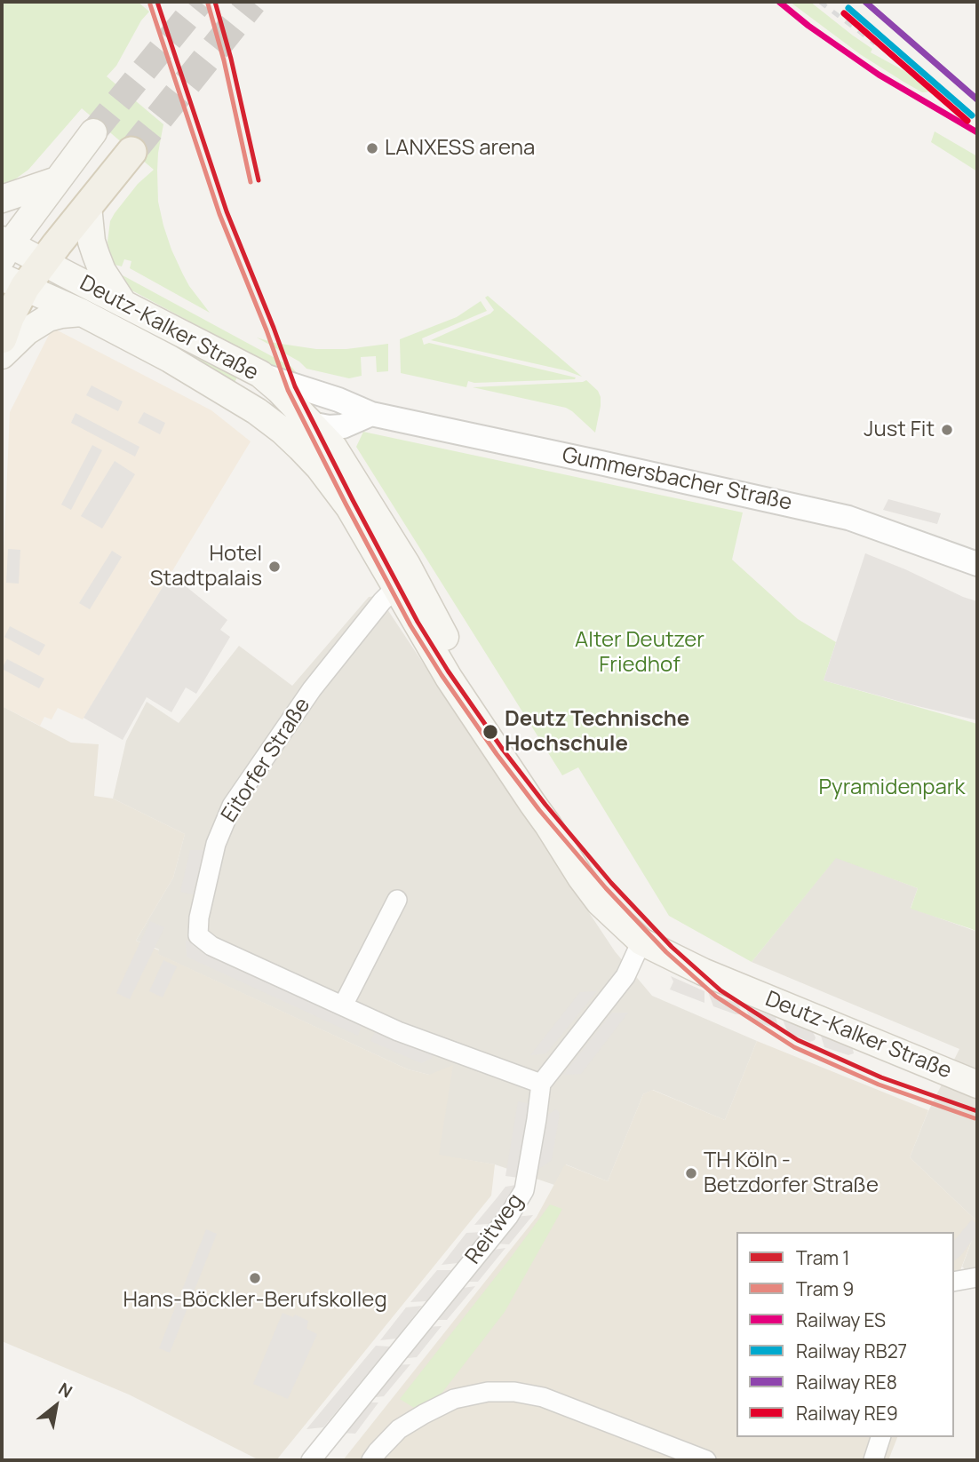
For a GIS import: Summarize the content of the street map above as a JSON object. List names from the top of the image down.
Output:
{
  "streets": {
    "main road": ["Deutz-Kalker Straße"],
    "street": ["Gummersbacher Straße", "Eitorfer Straße", "Reitweg"]
  },
  "crossings": [
    ["Deutz-Kalker Straße", "Gummersbacher Straße"],
    ["Deutz-Kalker Straße", "Eitorfer Straße"],
    ["Deutz-Kalker Straße", "Reitweg"],
    ["Eitorfer Straße", "Reitweg"]
  ],
  "parks": ["Alter Deutzer Friedhof", "Pyramidenpark"],
  "places": [
    "LANXESS arena",
    "Just Fit",
    "Hotel Stadtpalais",
    "Deutz Technische Hochschule",
    "TH Köln - Betzdorfer Straße",
    "Hans-Böckler-Berufskolleg"
  ],
  "lines": [
    "tram line 1",
    "rail line ES",
    "rail line RE8",
    "tram line 9",
    "rail line RB27",
    "rail line RE9"
  ],
  "legend": [
    "Tram 1",
    "Tram 9",
    "Railway ES",
    "Railway RB27",
    "Railway RE8",
    "Railway RE9"
  ],
  "north": "top right"
}
